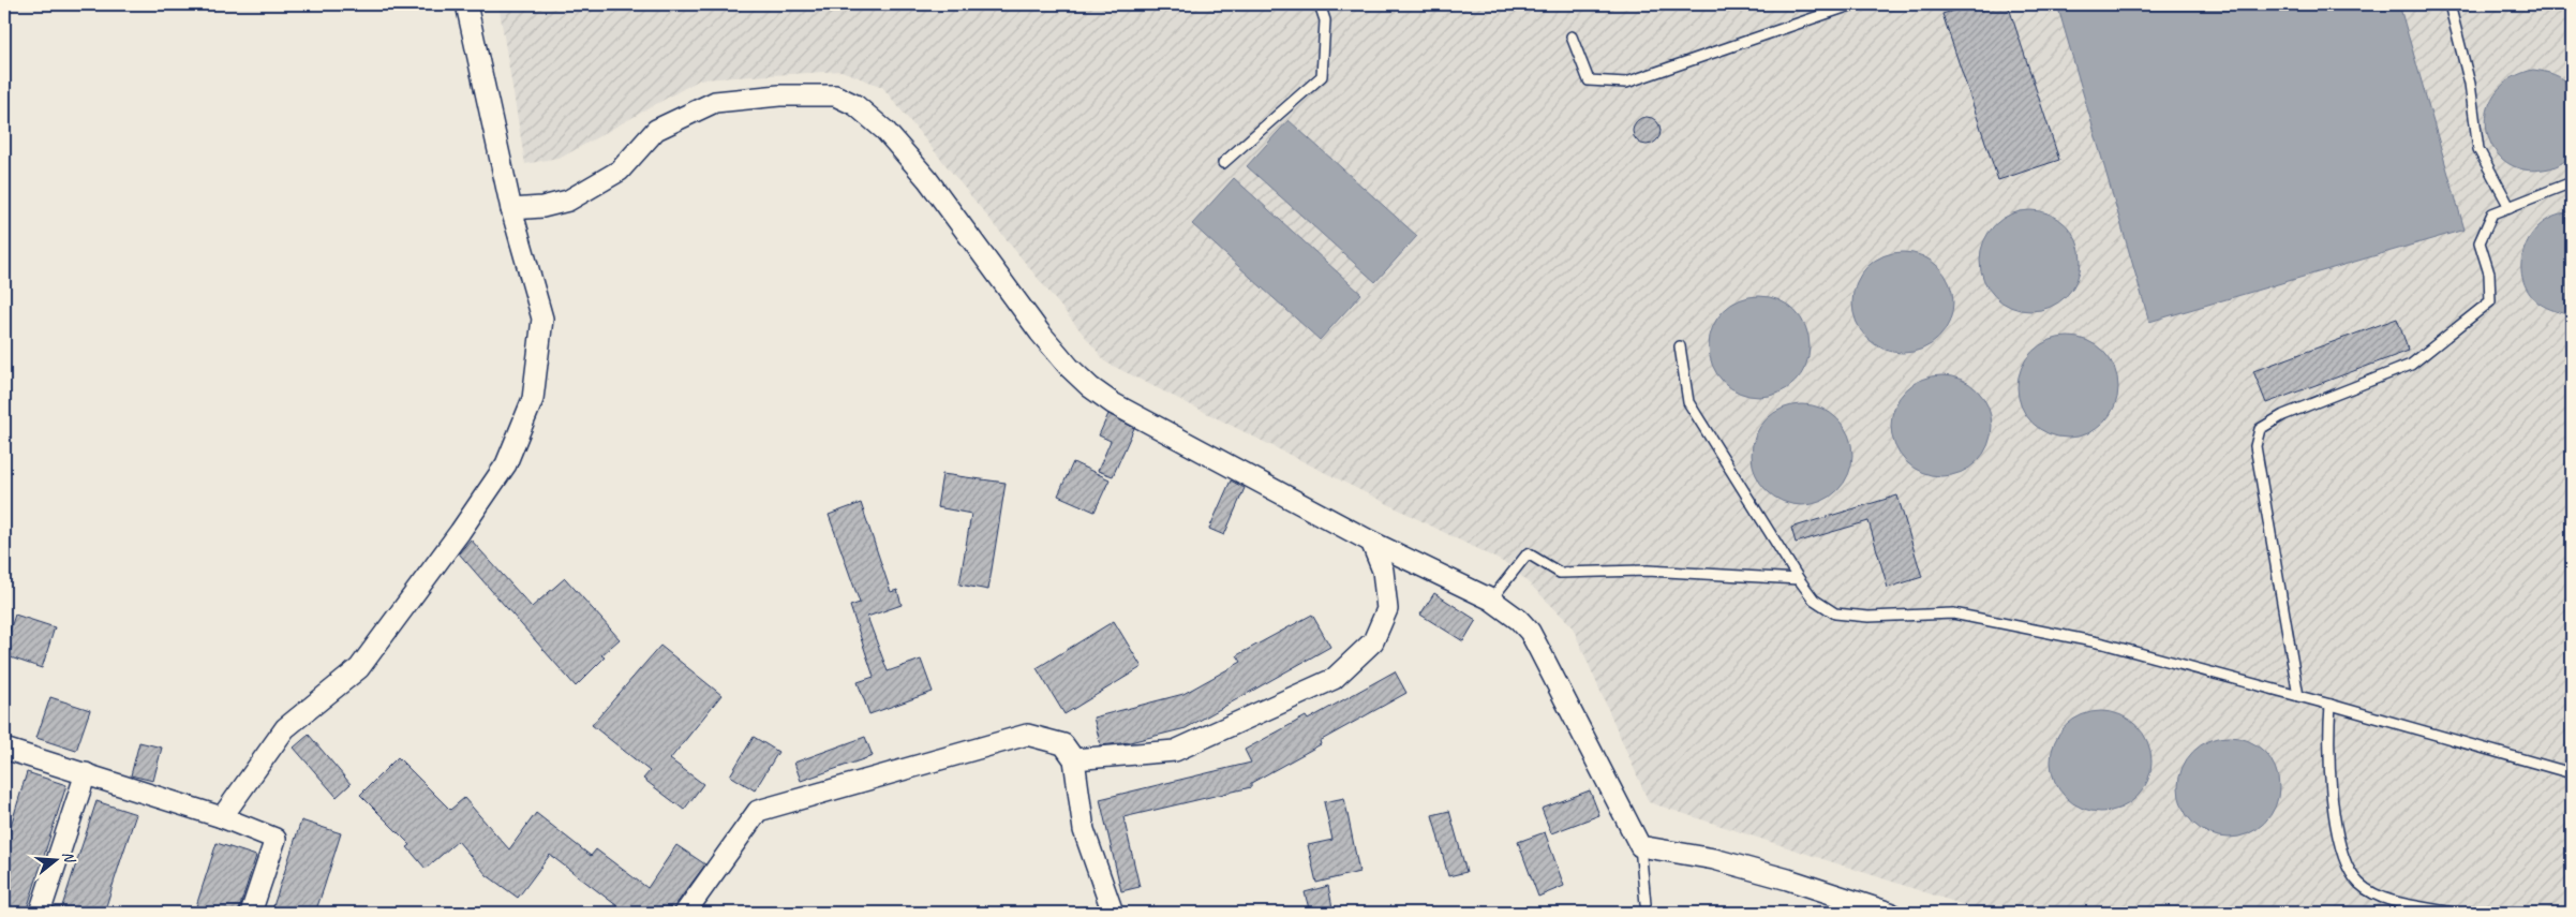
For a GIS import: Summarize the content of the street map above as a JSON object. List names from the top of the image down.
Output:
{
  "north": "right"
}
